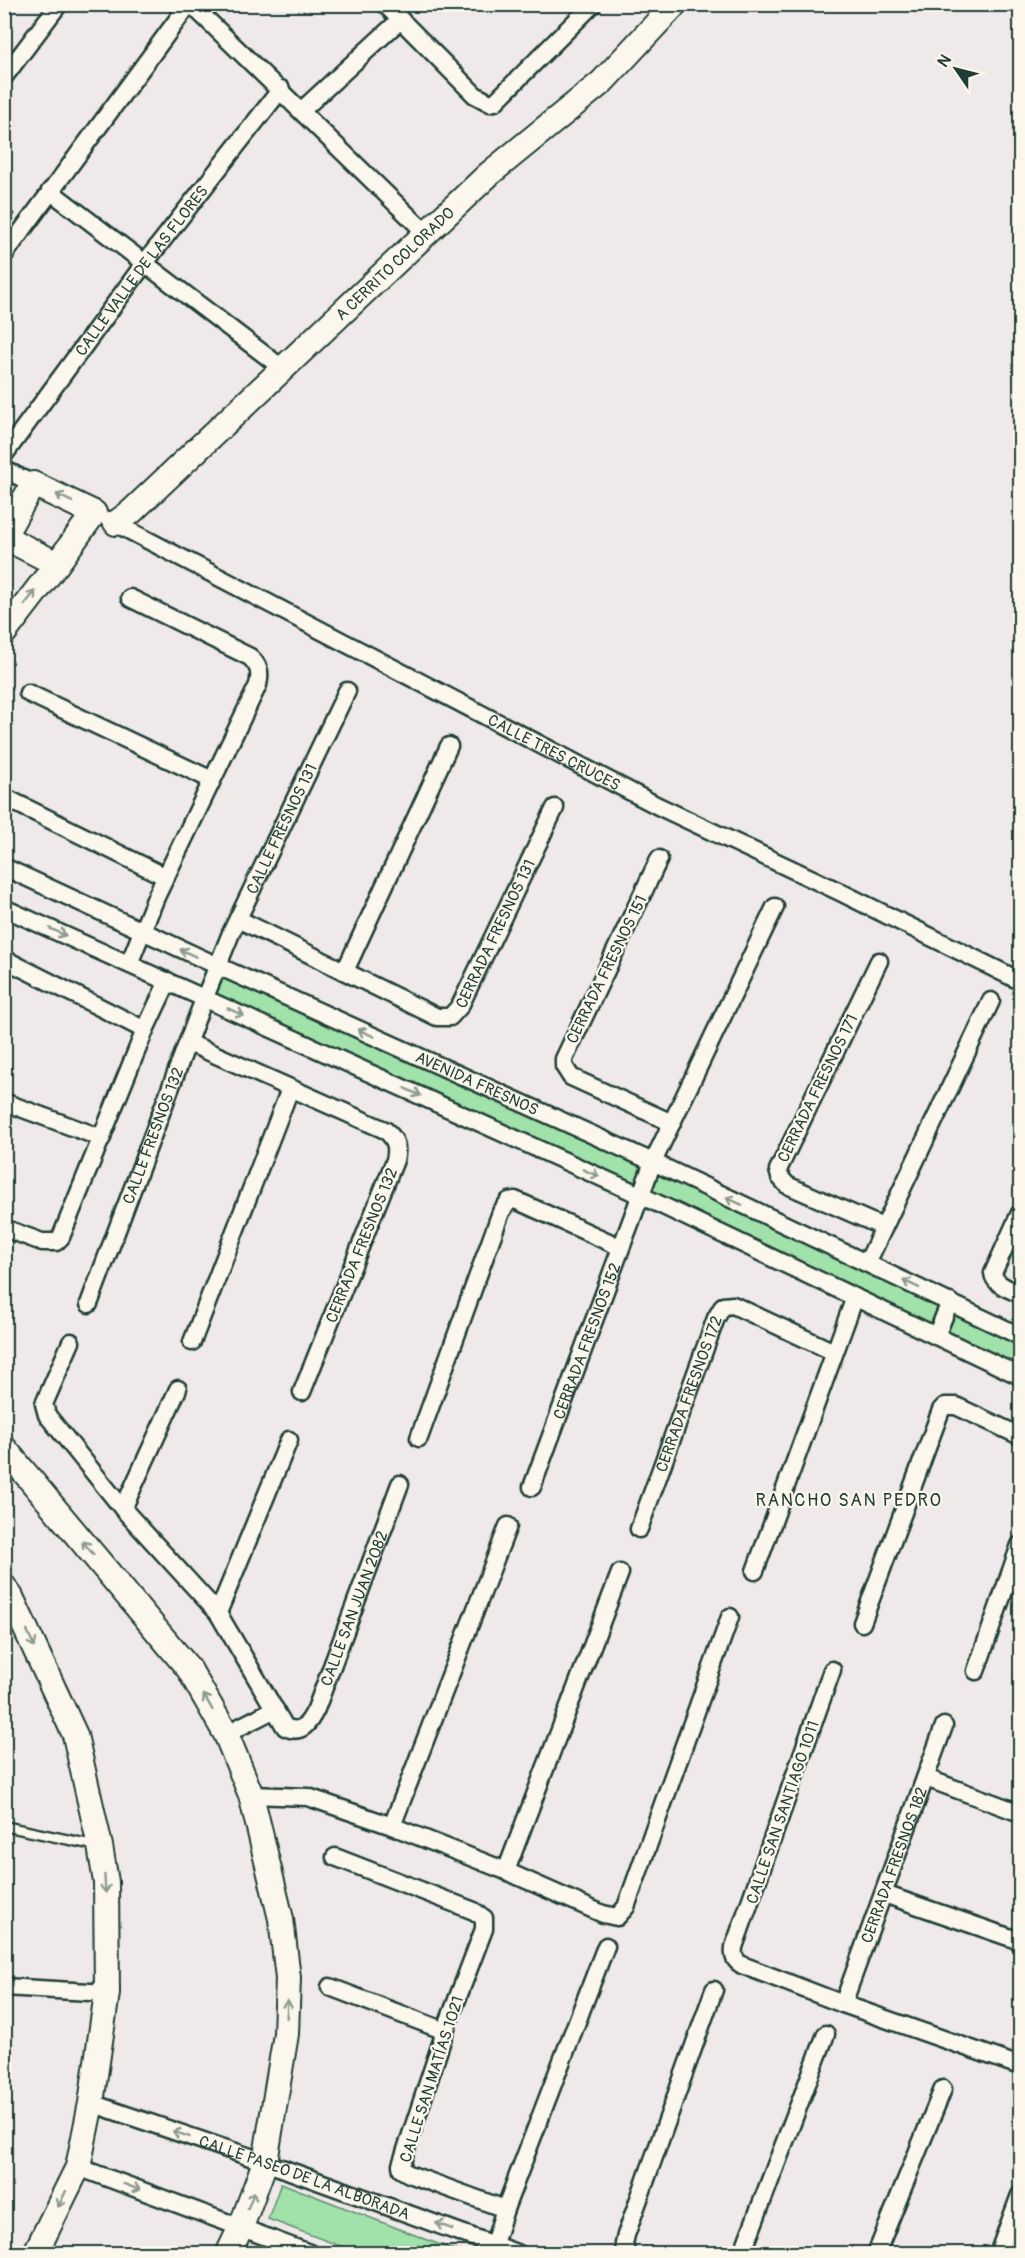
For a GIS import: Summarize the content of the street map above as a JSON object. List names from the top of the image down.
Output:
{
  "streets": {
    "main road": ["A CERRITO COLORADO"],
    "street": [
      "CALLE VALLE DE LAS FLORES",
      "CALLE TRES CRUCES",
      "CALLE FRESNOS 131",
      "CERRADA FRESNOS 131",
      "CERRADA FRESNOS 151",
      "AVENIDA FRESNOS",
      "CERRADA FRESNOS 171",
      "CALLE FRESNOS 132",
      "CERRADA FRESNOS 132",
      "CERRADA FRESNOS 152",
      "CERRADA FRESNOS 172",
      "CALLE SAN JUAN 2082",
      "CALLE SAN SANTIAGO 1011",
      "CERRADA FRESNOS 182",
      "CALLE SAN MATÍAS 1021",
      "CALLE PASEO DE LA ALBORADA"
    ]
  },
  "crossings": [
    ["A CERRITO COLORADO", "CALLE TRES CRUCES"],
    ["CALLE FRESNOS 131", "CERRADA FRESNOS 131"],
    ["CALLE FRESNOS 131", "AVENIDA FRESNOS"],
    ["CALLE FRESNOS 131", "CALLE FRESNOS 132"],
    ["AVENIDA FRESNOS", "CALLE FRESNOS 132"],
    ["CALLE FRESNOS 132", "CERRADA FRESNOS 132"],
    ["CALLE SAN SANTIAGO 1011", "CERRADA FRESNOS 182"]
  ],
  "districts": ["RANCHO SAN PEDRO"],
  "north": "top left"
}
